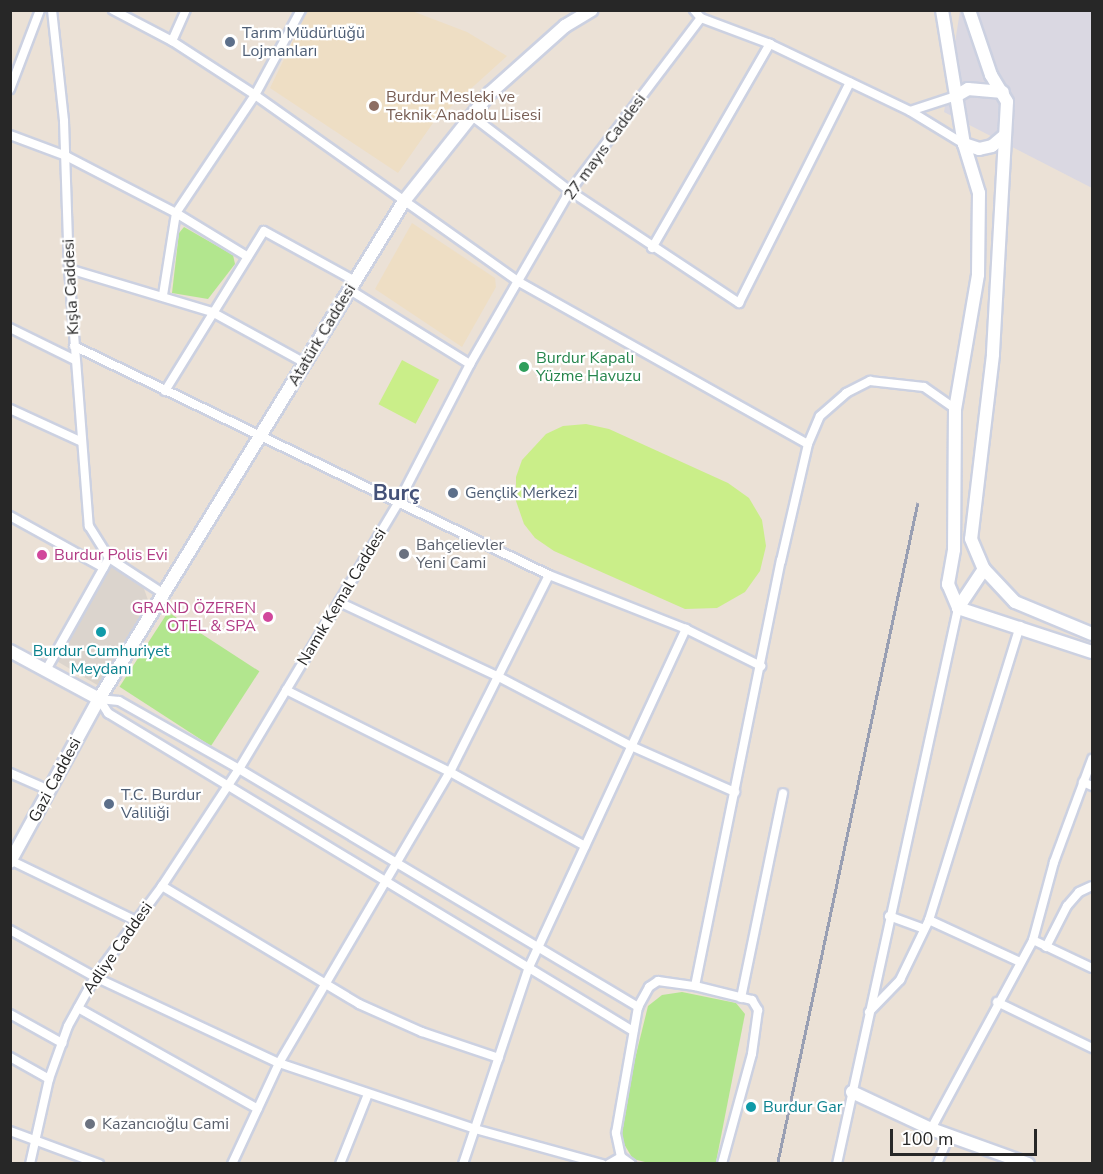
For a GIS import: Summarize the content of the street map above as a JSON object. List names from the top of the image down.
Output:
{
  "streets": {
    "main road": ["Atatürk Caddesi", "Gazi Caddesi"],
    "street": [
      "27 mayıs Caddesi",
      "Kışla Caddesi",
      "Namık Kemal Caddesi",
      "Adliye Caddesi"
    ]
  },
  "crossings": [
    ["27 mayıs Caddesi", "Namık Kemal Caddesi"],
    ["Atatürk Caddesi", "Gazi Caddesi"],
    ["Namık Kemal Caddesi", "Adliye Caddesi"]
  ],
  "districts": ["Burç"],
  "places": [
    "Tarım Müdürlüğü Lojmanları",
    "Burdur Mesleki ve Teknik Anadolu Lisesi",
    "Burdur Kapalı Yüzme Havuzu",
    "Gençlik Merkezi",
    "Bahçelievler Yeni Cami",
    "Burdur Polis Evi",
    "GRAND ÖZEREN OTEL & SPA",
    "Burdur Cumhuriyet Meydanı",
    "T.C. Burdur Valiliği",
    "Burdur Gar",
    "Kazancıoğlu Cami"
  ],
  "scale_bar": "100 m"
}
